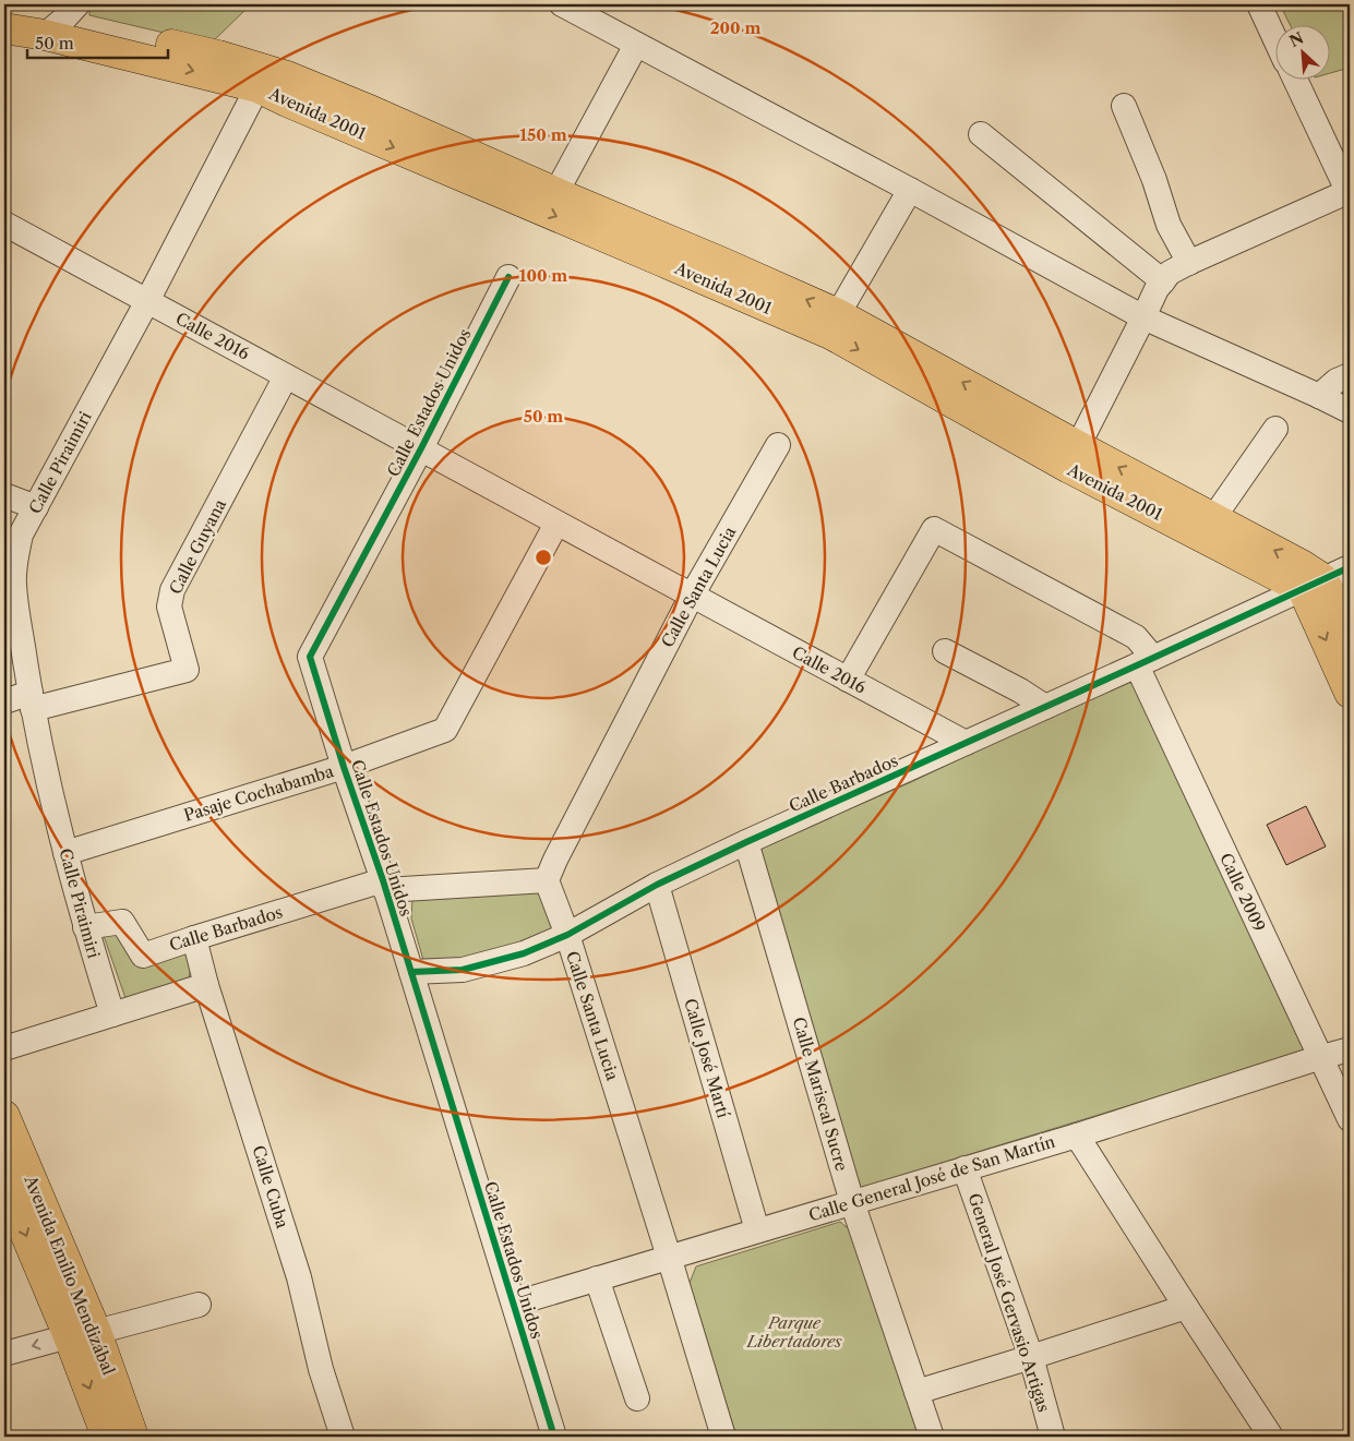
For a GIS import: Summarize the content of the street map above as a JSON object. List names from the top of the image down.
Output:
{
  "streets": {
    "main road": ["Avenida 2001", "Avenida Emilio Mendizábal"],
    "street": [
      "Calle 2016",
      "Calle Estados Unidos",
      "Calle Piraimiri",
      "Calle Guyana",
      "Calle Santa Lucia",
      "Calle Barbados",
      "Pasaje Cochabamba",
      "Calle 2009",
      "Calle José Martí",
      "Calle Mariscal Sucre",
      "Calle General José de San Martín",
      "Calle Cuba",
      "General José Gervasio Artigas"
    ]
  },
  "crossings": [
    ["Avenida 2001", "Calle Piraimiri"],
    ["Avenida 2001", "Calle Barbados"],
    ["Calle 2016", "Calle Estados Unidos"],
    ["Calle 2016", "Calle Piraimiri"],
    ["Calle 2016", "Calle Guyana"],
    ["Calle 2016", "Calle Santa Lucia"],
    ["Calle 2016", "Calle Barbados"],
    ["Calle 2016", "Pasaje Cochabamba"],
    ["Calle 2016", "Calle 2009"],
    ["Calle Estados Unidos", "Calle Barbados"],
    ["Calle Estados Unidos", "Pasaje Cochabamba"],
    ["Calle Estados Unidos", "Calle General José de San Martín"],
    ["Calle Piraimiri", "Calle Guyana"],
    ["Calle Piraimiri", "Calle Barbados"],
    ["Calle Piraimiri", "Pasaje Cochabamba"],
    ["Calle Santa Lucia", "Calle Barbados"],
    ["Calle Santa Lucia", "Calle General José de San Martín"],
    ["Calle Barbados", "Calle 2009"],
    ["Calle Barbados", "Calle José Martí"],
    ["Calle Barbados", "Calle Mariscal Sucre"],
    ["Calle Barbados", "Calle Cuba"],
    ["Calle 2009", "Calle General José de San Martín"],
    ["Calle José Martí", "Calle General José de San Martín"],
    ["Calle Mariscal Sucre", "Calle General José de San Martín"],
    ["Calle General José de San Martín", "General José Gervasio Artigas"]
  ],
  "parks": ["Parque Libertadores"],
  "scale_bar": "50 m",
  "north": "top left",
  "rings": [
    "200 m",
    "150 m",
    "100 m",
    "50 m"
  ]
}
